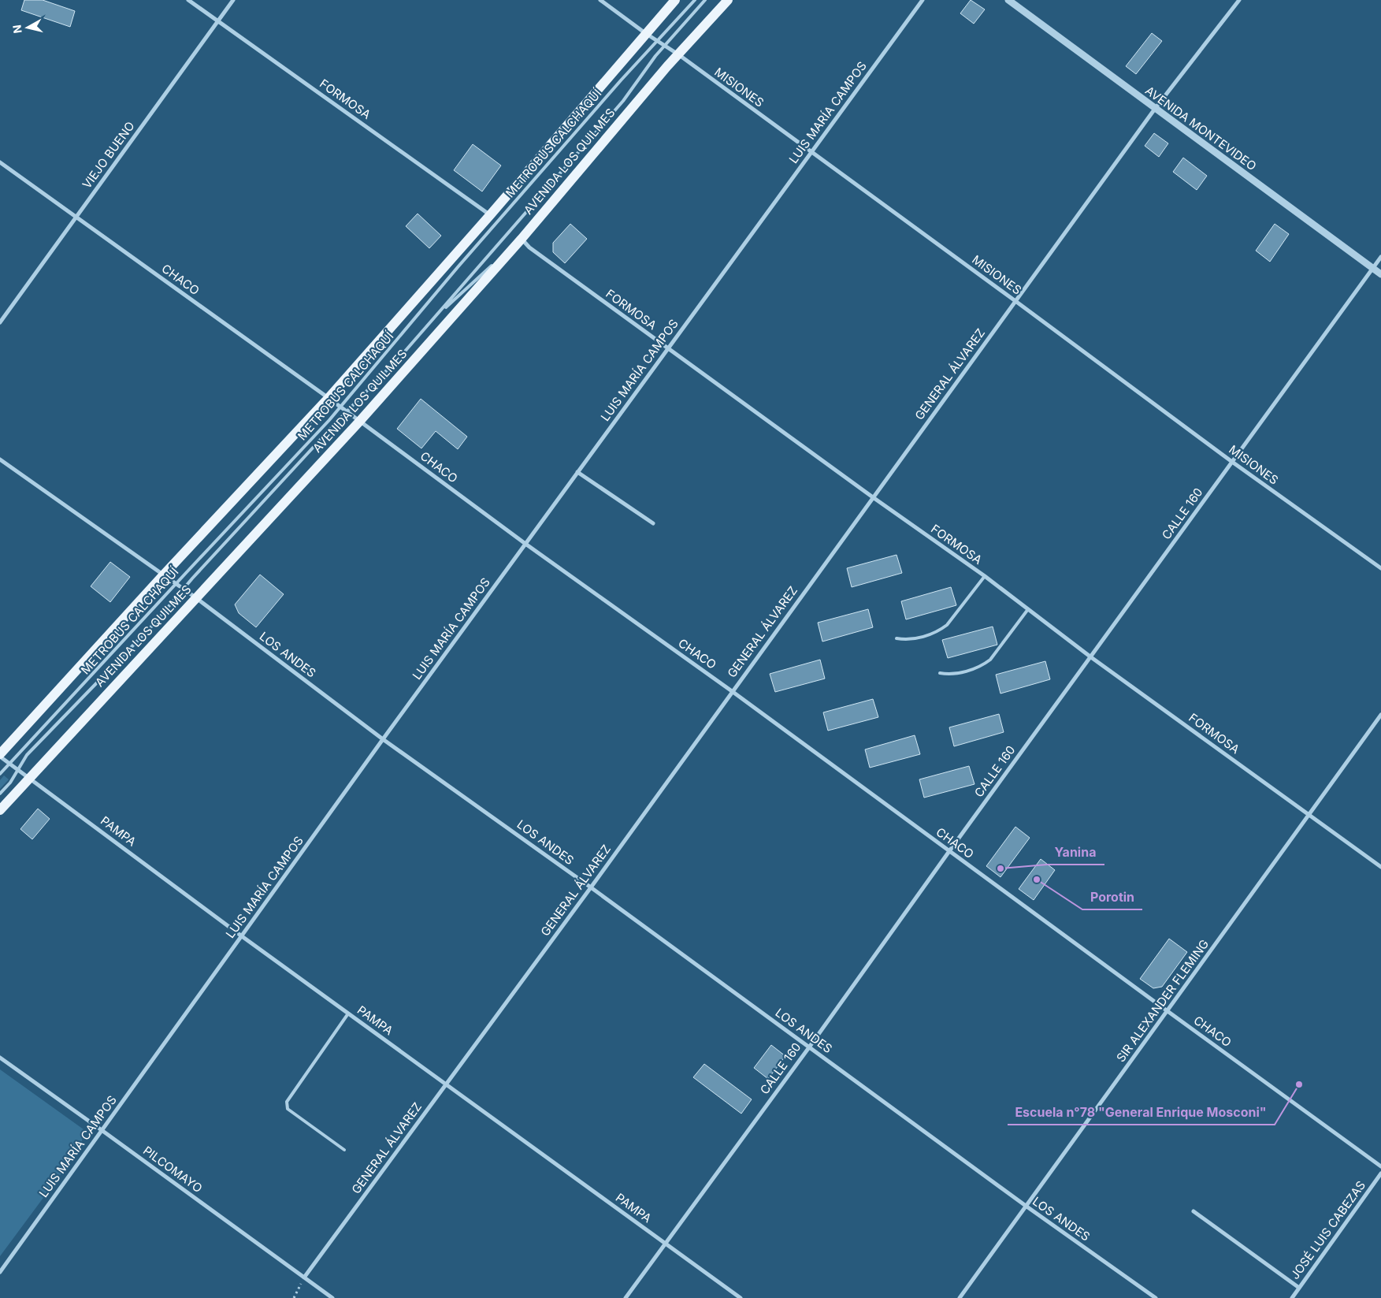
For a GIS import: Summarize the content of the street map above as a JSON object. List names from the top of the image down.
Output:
{
  "streets": {
    "main road": ["AVENIDA LOS QUILMES"],
    "street": [
      "MISIONES",
      "FORMOSA",
      "LUIS MARÍA CAMPOS",
      "AVENIDA MONTEVIDEO",
      "VIEJO BUENO",
      "CHACO",
      "GENERAL ÁLVAREZ",
      "CALLE 160",
      "LOS ANDES",
      "PAMPA",
      "SIR ALEXANDER FLEMING",
      "PILCOMAYO",
      "JOSÉ LUIS CABEZAS"
    ],
    "lane": ["METROBUS CALCHAQUÍ"]
  },
  "crossings": [
    ["MISIONES", "LUIS MARÍA CAMPOS"],
    ["MISIONES", "METROBUS CALCHAQUÍ"],
    ["MISIONES", "AVENIDA LOS QUILMES"],
    ["MISIONES", "GENERAL ÁLVAREZ"],
    ["MISIONES", "CALLE 160"],
    ["FORMOSA", "LUIS MARÍA CAMPOS"],
    ["FORMOSA", "METROBUS CALCHAQUÍ"],
    ["FORMOSA", "VIEJO BUENO"],
    ["FORMOSA", "AVENIDA LOS QUILMES"],
    ["FORMOSA", "GENERAL ÁLVAREZ"],
    ["FORMOSA", "CALLE 160"],
    ["FORMOSA", "SIR ALEXANDER FLEMING"],
    ["LUIS MARÍA CAMPOS", "CHACO"],
    ["LUIS MARÍA CAMPOS", "LOS ANDES"],
    ["LUIS MARÍA CAMPOS", "PAMPA"],
    ["LUIS MARÍA CAMPOS", "PILCOMAYO"],
    ["AVENIDA MONTEVIDEO", "GENERAL ÁLVAREZ"],
    ["AVENIDA MONTEVIDEO", "CALLE 160"],
    ["METROBUS CALCHAQUÍ", "AVENIDA LOS QUILMES"],
    ["METROBUS CALCHAQUÍ", "CHACO"],
    ["METROBUS CALCHAQUÍ", "LOS ANDES"],
    ["METROBUS CALCHAQUÍ", "PAMPA"],
    ["VIEJO BUENO", "CHACO"],
    ["AVENIDA LOS QUILMES", "CHACO"],
    ["AVENIDA LOS QUILMES", "LOS ANDES"],
    ["AVENIDA LOS QUILMES", "PAMPA"],
    ["CHACO", "GENERAL ÁLVAREZ"],
    ["CHACO", "CALLE 160"],
    ["CHACO", "SIR ALEXANDER FLEMING"],
    ["GENERAL ÁLVAREZ", "LOS ANDES"],
    ["GENERAL ÁLVAREZ", "PAMPA"],
    ["GENERAL ÁLVAREZ", "PILCOMAYO"],
    ["CALLE 160", "LOS ANDES"],
    ["CALLE 160", "PAMPA"],
    ["LOS ANDES", "SIR ALEXANDER FLEMING"]
  ],
  "places": ["Yanina", "Porotin", "Escuela n°78 \"General Enrique Mosconi\""],
  "north": "left"
}
